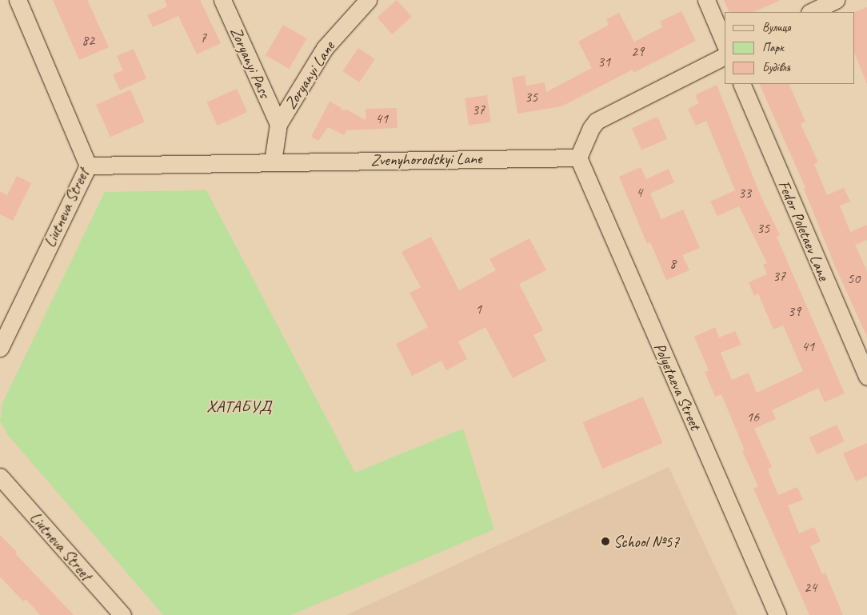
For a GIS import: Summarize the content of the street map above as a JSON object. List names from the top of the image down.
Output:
{
  "streets": {
    "street": [
      "Zoryanyi Pass",
      "Zoryanyi Lane",
      "Zvenyhorodskyi Lane",
      "Liutneva Street",
      "Fedor Poletaev Lane",
      "Polyetaeva Street"
    ]
  },
  "crossings": [
    ["Zoryanyi Pass", "Zoryanyi Lane"],
    ["Zoryanyi Lane", "Zvenyhorodskyi Lane"],
    ["Zvenyhorodskyi Lane", "Liutneva Street"],
    ["Zvenyhorodskyi Lane", "Polyetaeva Street"]
  ],
  "districts": ["ХАТАБУД"],
  "places": ["School №57"],
  "house_numbers": [
    "7",
    "82",
    "29",
    "31",
    "35",
    "37",
    "41",
    "4",
    "33",
    "35",
    "8",
    "37",
    "50",
    "1",
    "39",
    "41",
    "16",
    "24"
  ],
  "legend": ["Вулиця", "Парк", "Будівля"]
}
